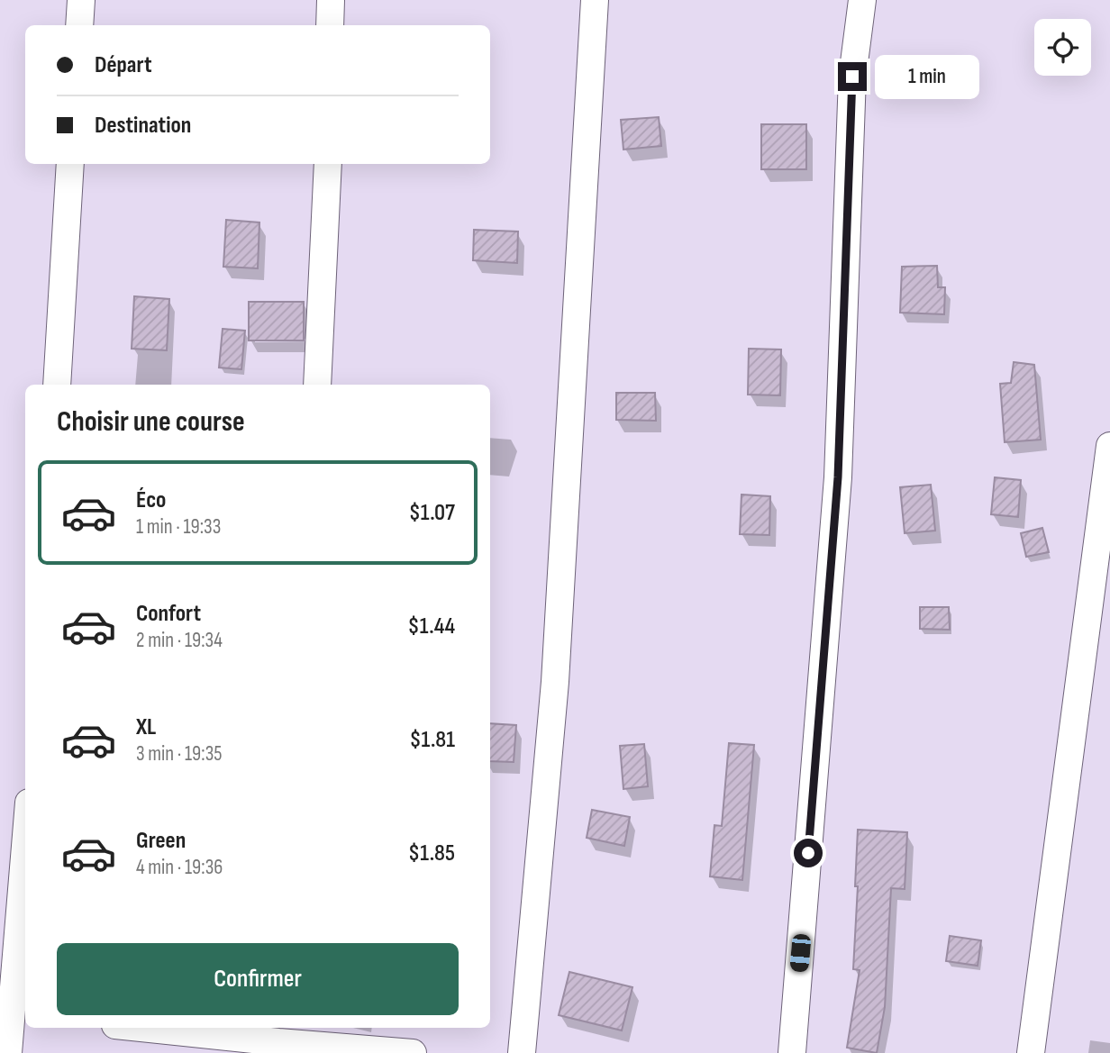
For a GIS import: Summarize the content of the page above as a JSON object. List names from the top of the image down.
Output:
{
  "page": {
    "banner": ["Départ", "Destination"],
    "bubble": "1 min",
    "heading": "Choisir une course",
    "list": [
      {
        "name": "Éco",
        "note": "1 min · 19:33",
        "value": "$1.07"
      },
      {
        "name": "Confort",
        "note": "2 min · 19:34",
        "value": "$1.44"
      },
      {
        "name": "XL",
        "note": "3 min · 19:35",
        "value": "$1.81"
      },
      {
        "name": "Green",
        "note": "4 min · 19:36",
        "value": "$1.85"
      }
    ],
    "buttons": "Confirmer"
  }
}
